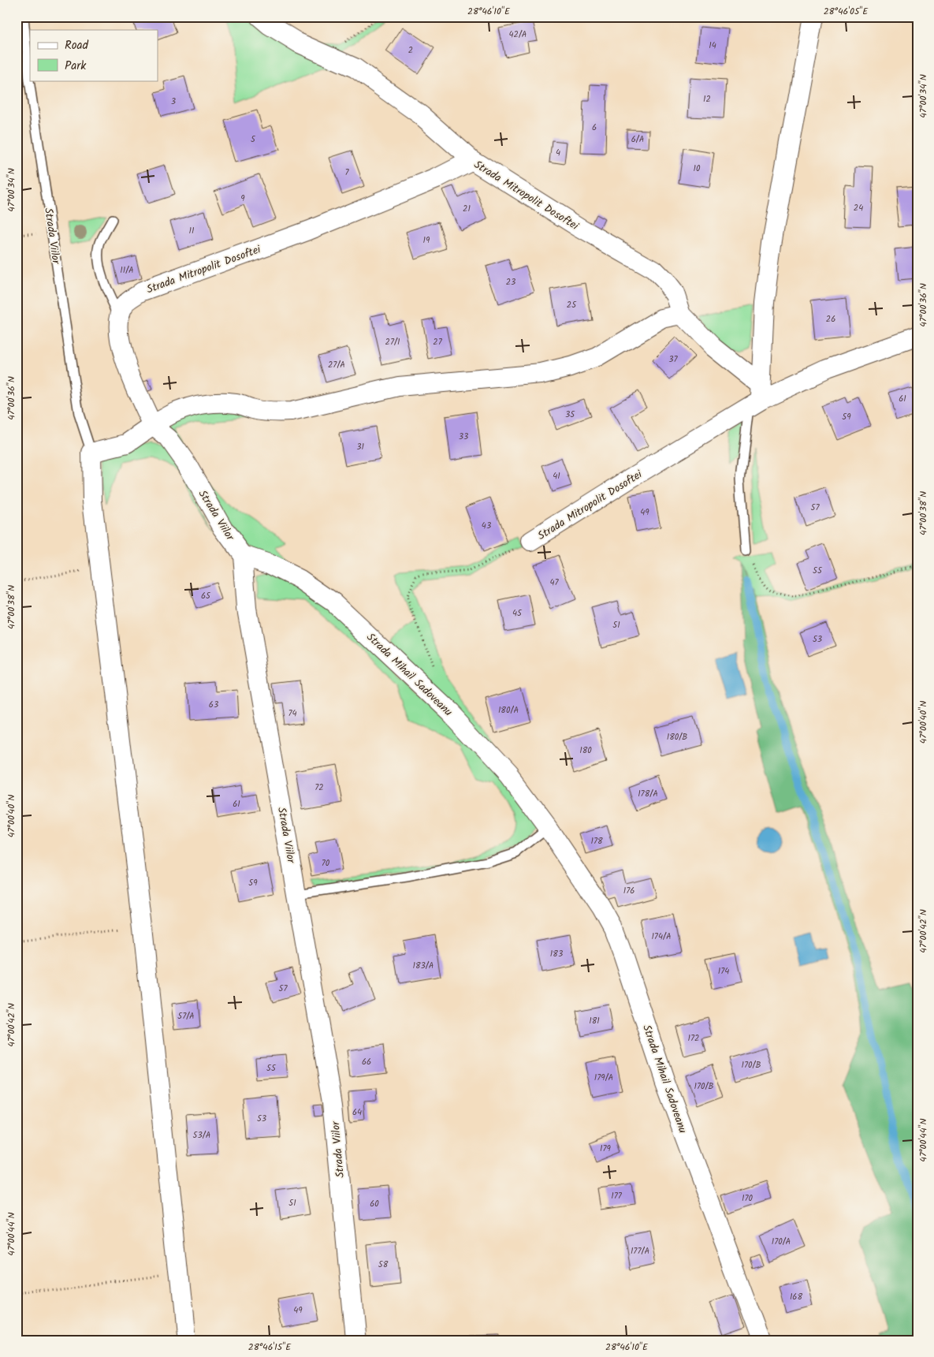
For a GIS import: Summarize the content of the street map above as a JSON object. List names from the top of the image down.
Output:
{
  "streets": {
    "street": ["Strada Mitropolit Dosoftei", "Strada Viilor", "Strada Mihail Sadoveanu"]
  },
  "crossings": [
    ["Strada Viilor", "Strada Mihail Sadoveanu"]
  ],
  "house_numbers": [
    "42/A",
    "14",
    "2",
    "12",
    "3",
    "6",
    "5",
    "6/A",
    "4",
    "10",
    "7",
    "9",
    "24",
    "21",
    "11",
    "19",
    "11/A",
    "23",
    "25",
    "26",
    "27/1",
    "27",
    "37",
    "27/A",
    "61",
    "35",
    "59",
    "33",
    "31",
    "41",
    "57",
    "49",
    "43",
    "55",
    "47",
    "65",
    "45",
    "51",
    "53",
    "63",
    "180/A",
    "74",
    "180/B",
    "180",
    "72",
    "178/A",
    "61",
    "178",
    "70",
    "59",
    "176",
    "174/A",
    "183",
    "183/A",
    "174",
    "57",
    "57/A",
    "181",
    "172",
    "66",
    "170/B",
    "55",
    "179/A",
    "170/B",
    "64",
    "53",
    "53/A",
    "179",
    "177",
    "170",
    "51",
    "60",
    "170/A",
    "177/A",
    "58",
    "168",
    "49"
  ],
  "legend": ["Road", "Park"],
  "coordinates": [
    "28°46'10\"E",
    "28°46'05\"E",
    "47°00'34\"N",
    "47°00'36\"N",
    "47°00'38\"N",
    "47°00'40\"N",
    "47°00'42\"N",
    "47°00'44\"N",
    "28°46'15\"E"
  ]
}
